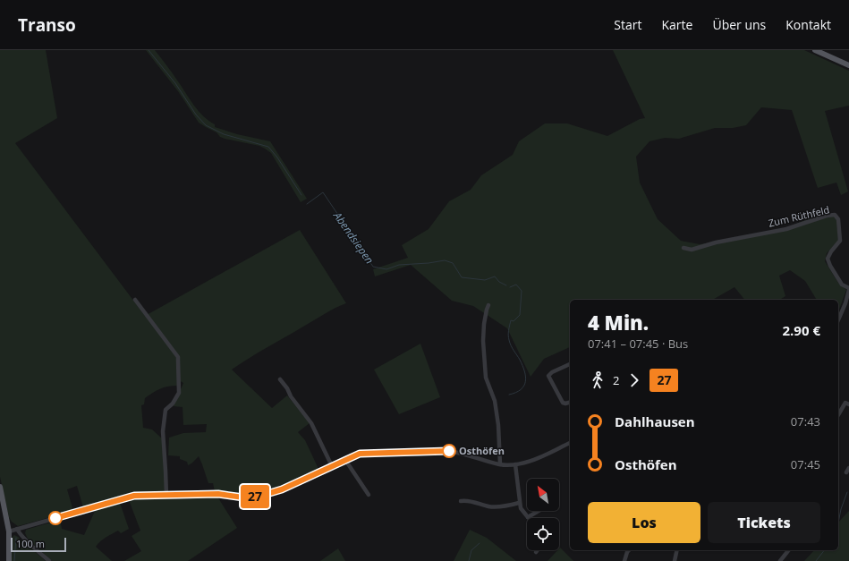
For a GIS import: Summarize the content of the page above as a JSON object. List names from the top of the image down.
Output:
{
  "streets": {
    "street": ["Zum Rüthfeld"]
  },
  "water": ["Abendsiepen"],
  "places": ["Osthöfen"],
  "lines": ["bus line 27"],
  "scale_bar": "100 m",
  "north": "top left",
  "page": {
    "header": "Transo",
    "nav": [
      "Start",
      "Karte",
      "Über uns",
      "Kontakt"
    ],
    "on_map": "27",
    "heading": ["4 Min.", "07:41 – 07:45 · Bus", "2.90 €"],
    "legs": ["2", "27"],
    "list": [
      {
        "name": "Dahlhausen",
        "value": "07:43"
      },
      {
        "name": "Osthöfen",
        "value": "07:45"
      }
    ],
    "buttons": ["Los", "Tickets"],
    "scale": "100 m"
  }
}
